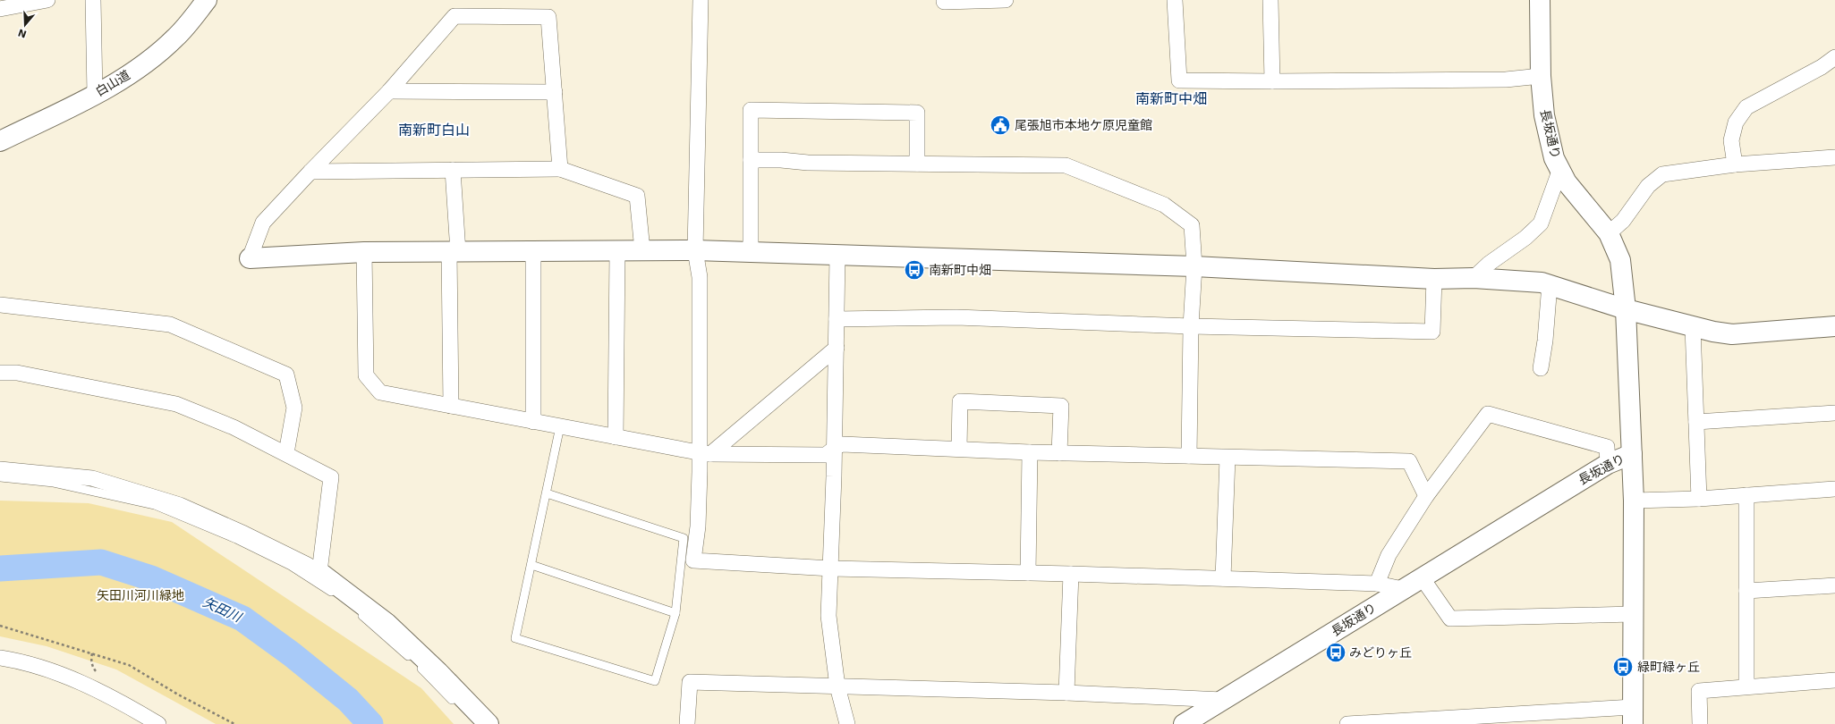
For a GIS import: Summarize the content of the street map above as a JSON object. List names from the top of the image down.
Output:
{
  "streets": {
    "street": ["白山道", "長坂通り"]
  },
  "districts": ["南新町中畑", "南新町白山"],
  "water": ["矢田川"],
  "parks": ["矢田川河川緑地"],
  "places": {
    "public building": ["尾張旭市本地ケ原児童館"],
    "bus stop": ["南新町中畑", "みどりヶ丘", "緑町緑ヶ丘"]
  },
  "north": "bottom"
}
